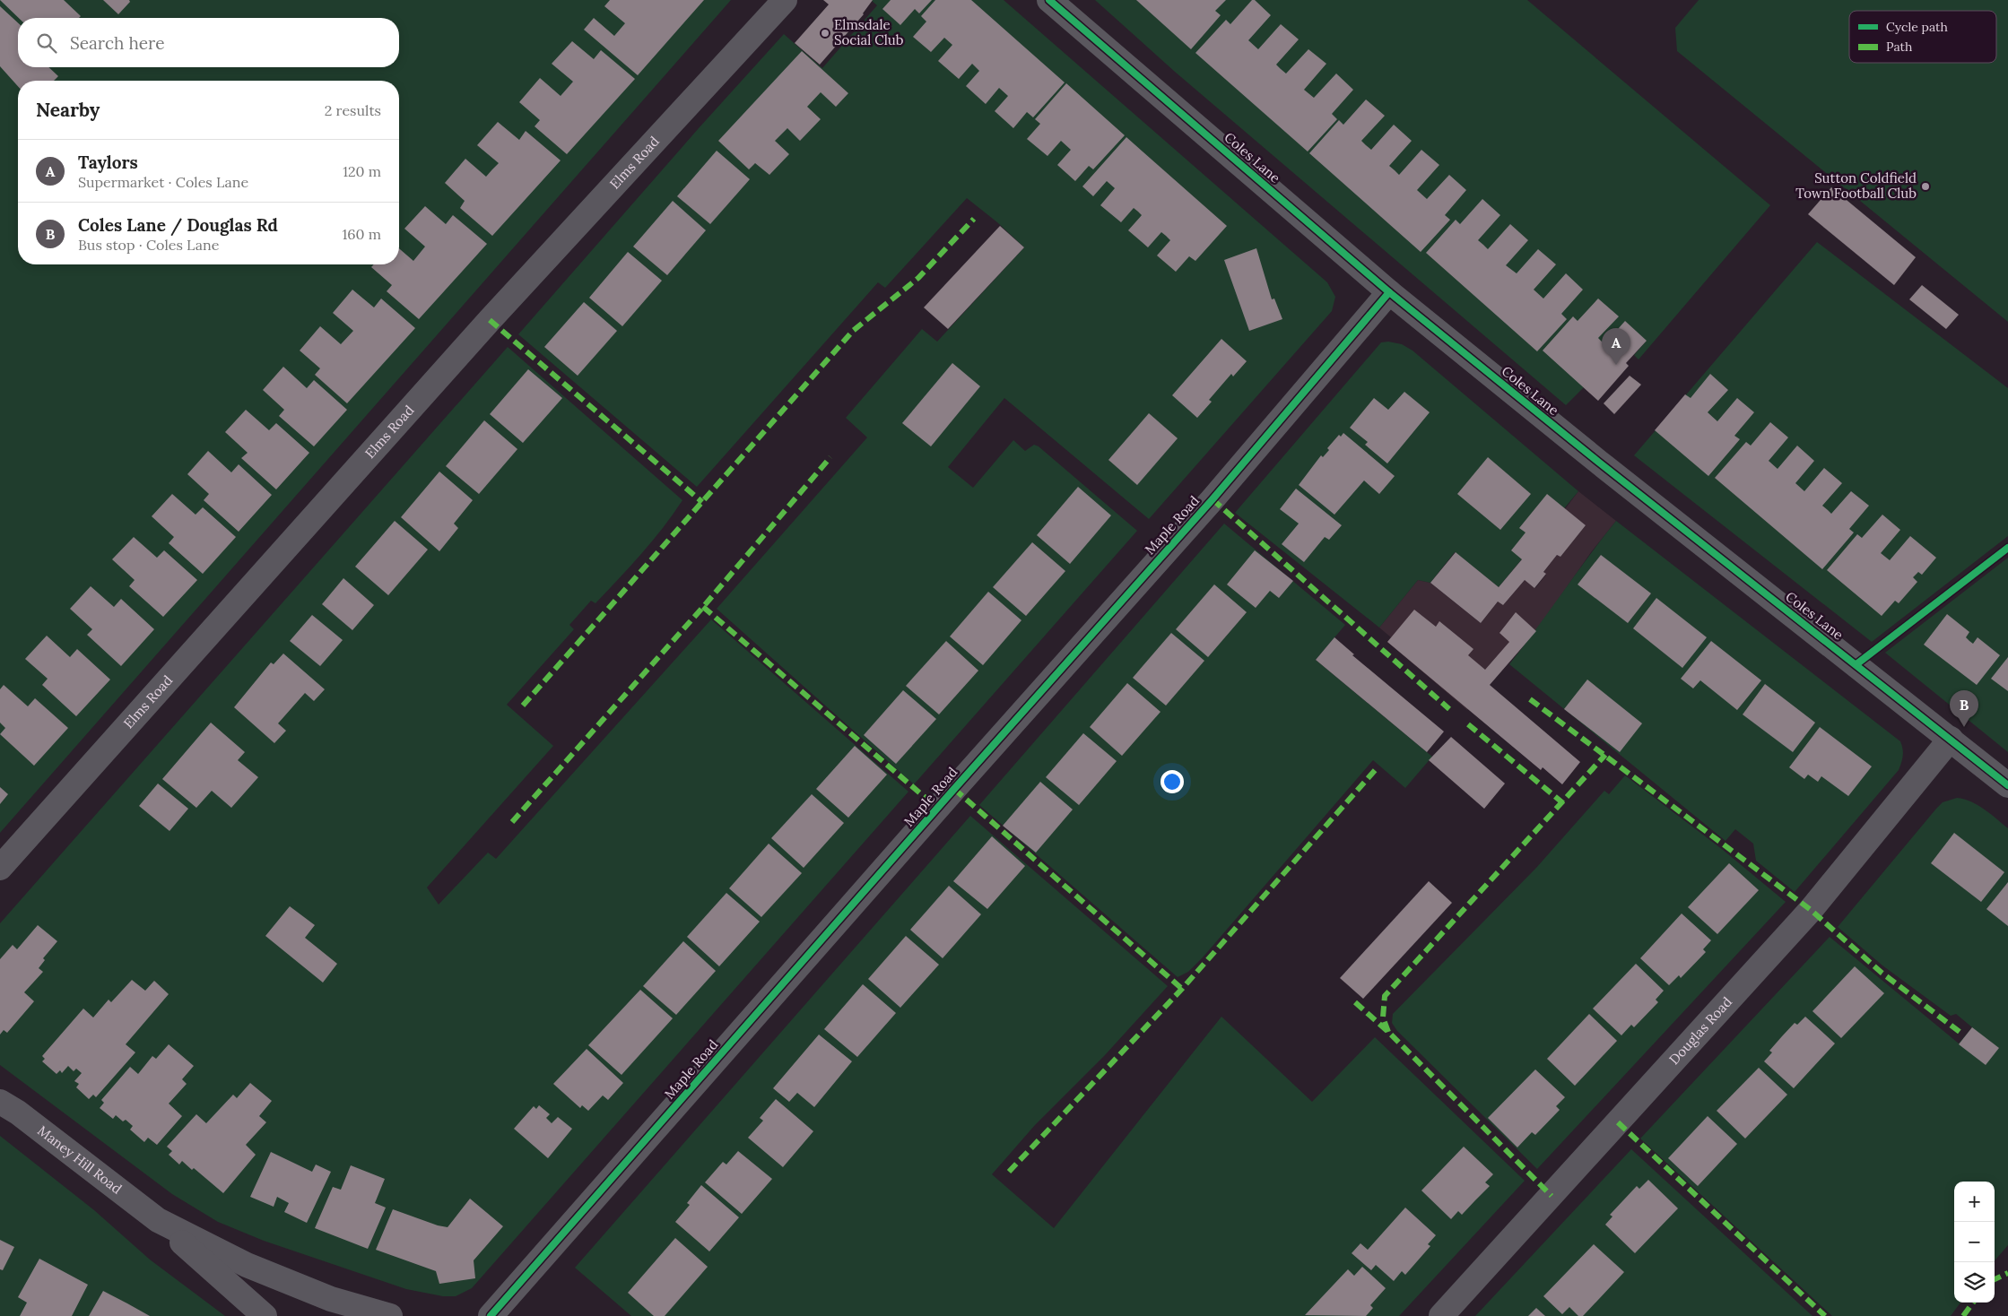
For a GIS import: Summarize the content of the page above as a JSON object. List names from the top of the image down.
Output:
{
  "streets": {
    "street": [
      "Coles Lane",
      "Elms Road",
      "Maple Road",
      "Douglas Road",
      "Maney Hill Road"
    ]
  },
  "crossings": [
    ["Coles Lane", "Maple Road"],
    ["Coles Lane", "Douglas Road"]
  ],
  "places": ["Elmsdale Social Club", "Sutton Coldfield Town Football Club"],
  "legend": ["Cycle path", "Path"],
  "page": {
    "search": "Search here",
    "heading": ["Nearby", "2 results"],
    "list": [
      {
        "mark": "A",
        "name": "Taylors",
        "note": "Supermarket · Coles Lane",
        "value": "120 m"
      },
      {
        "mark": "B",
        "name": "Coles Lane / Douglas Rd",
        "note": "Bus stop · Coles Lane",
        "value": "160 m"
      }
    ],
    "pins": ["A", "B"],
    "map_buttons": ["+", "−"]
  }
}
